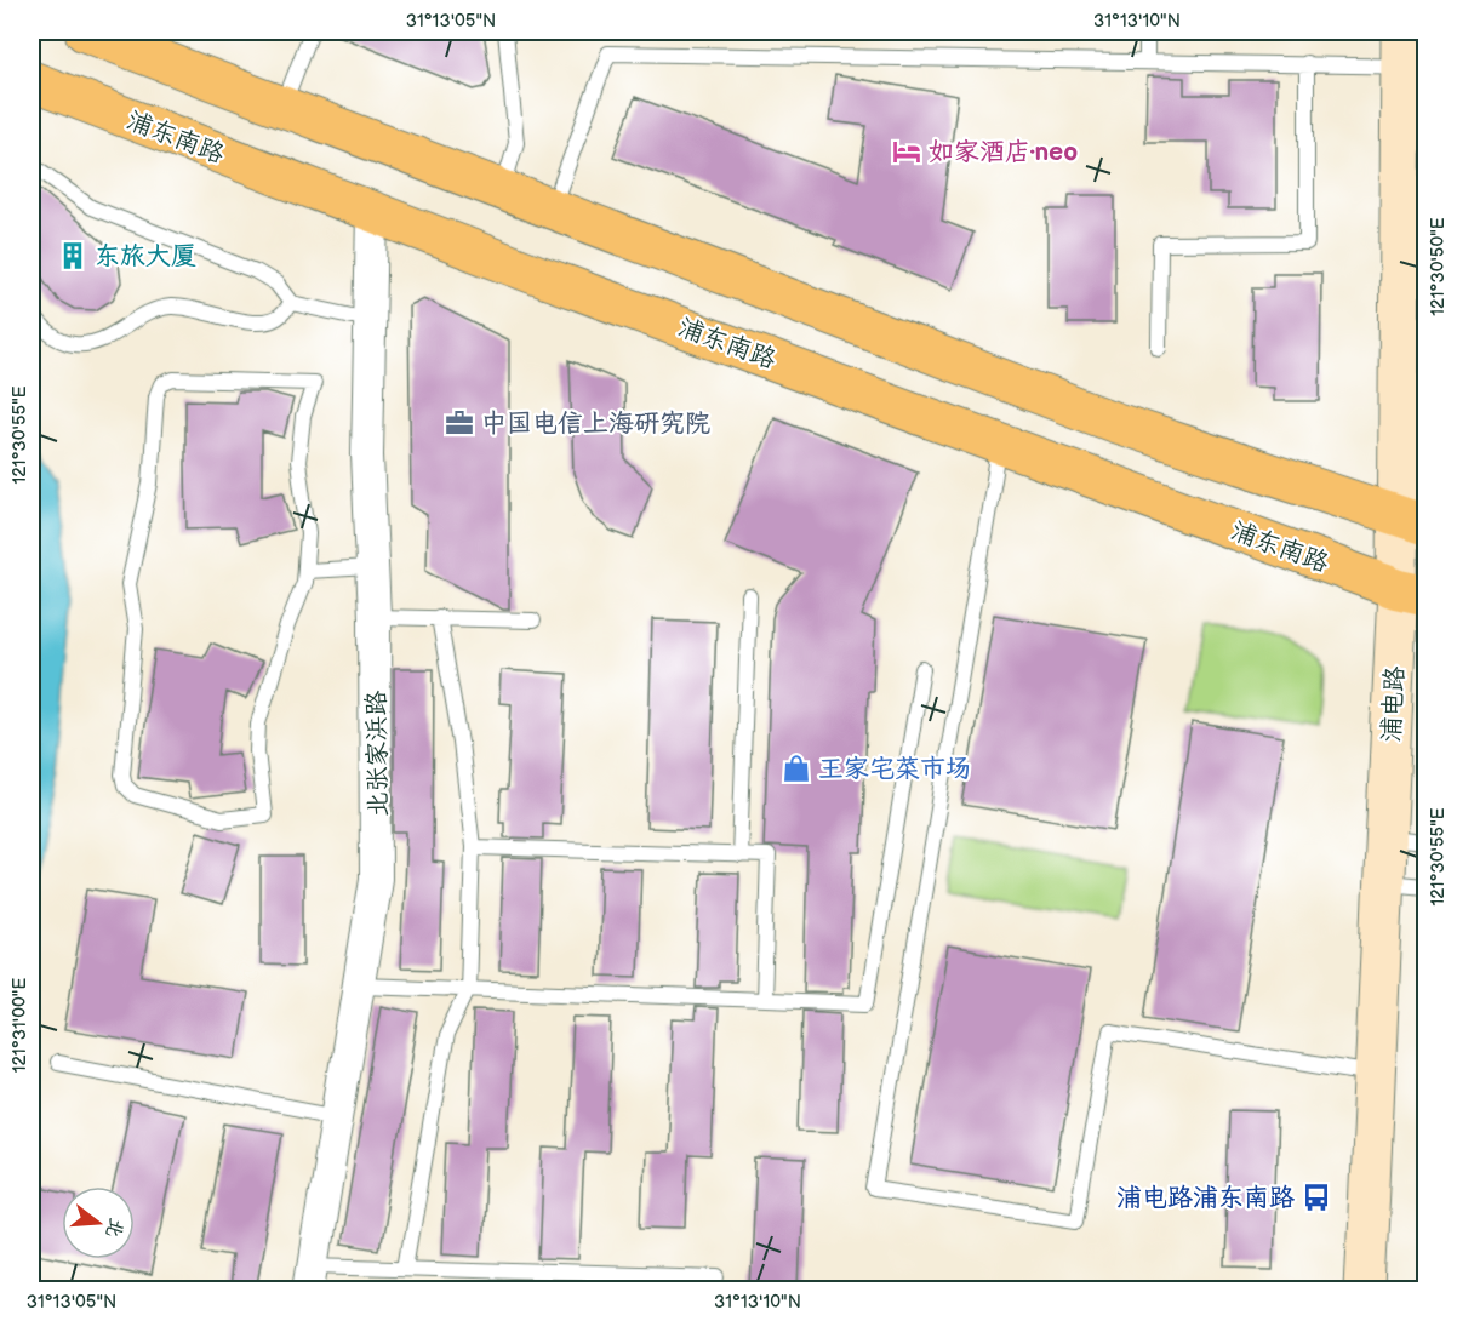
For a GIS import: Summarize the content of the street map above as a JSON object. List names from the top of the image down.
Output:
{
  "streets": {
    "main road": ["浦东南路"],
    "street": ["浦电路", "北张家浜路"]
  },
  "crossings": [
    ["浦东南路", "浦电路"],
    ["浦东南路", "北张家浜路"]
  ],
  "places": {
    "hotel": ["如家酒店·neo"],
    "building": ["东旅大厦"],
    "office": ["中国电信上海研究院"],
    "shop": ["王家宅菜市场"],
    "bus stop": ["浦电路浦东南路"]
  },
  "north": "right",
  "coordinates": [
    "31°13'05\"N",
    "31°13'10\"N",
    "121°30'50\"E",
    "121°30'55\"E",
    "121°31'00\"E"
  ]
}
